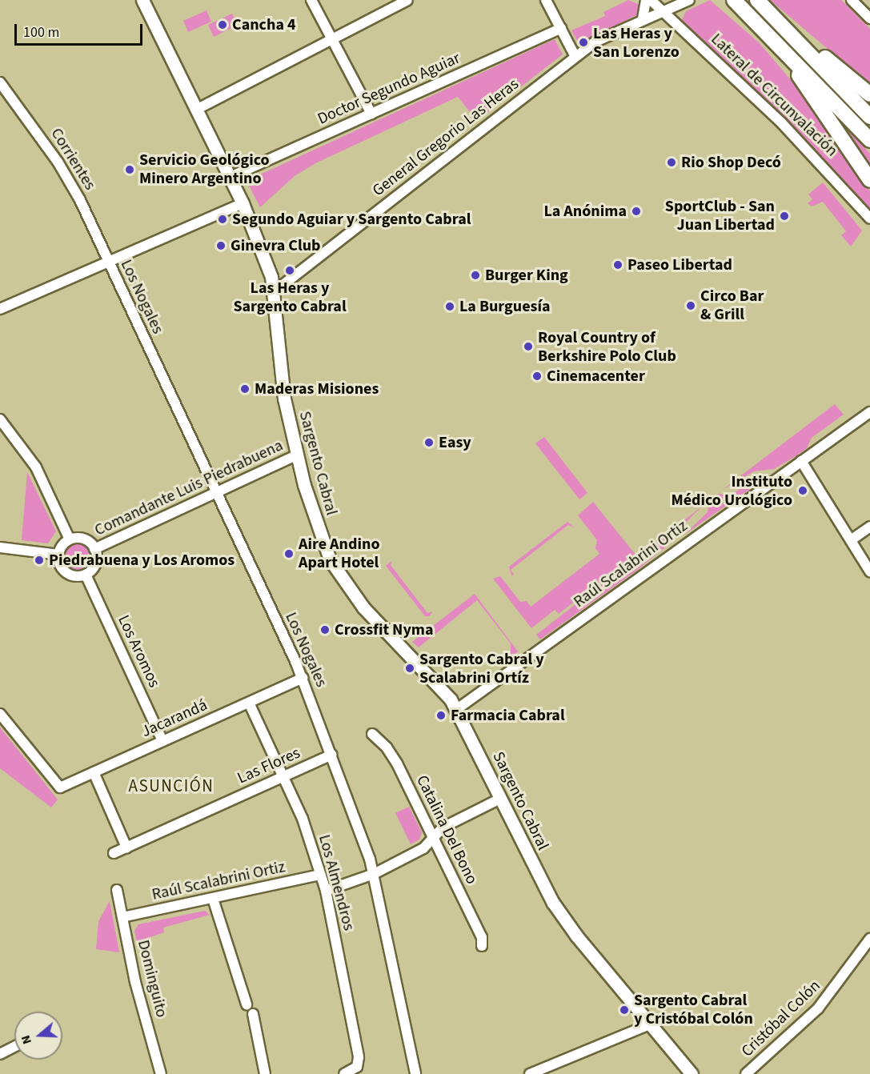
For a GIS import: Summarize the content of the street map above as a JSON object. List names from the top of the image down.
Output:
{
  "streets": {
    "main road": ["Sargento Cabral"],
    "street": [
      "Doctor Segundo Aguiar",
      "Lateral de Circunvalación",
      "General Gregorio Las Heras",
      "Corrientes",
      "Los Nogales",
      "Comandante Luis Piedrabuena",
      "Raúl Scalabrini Ortiz",
      "Los Aromos",
      "Jacarandá",
      "Las Flores",
      "Catalina Del Bono",
      "Los Almendros",
      "Dominguito",
      "Cristóbal Colón"
    ]
  },
  "crossings": [
    ["Doctor Segundo Aguiar", "Sargento Cabral"],
    ["Lateral de Circunvalación", "General Gregorio Las Heras"],
    ["General Gregorio Las Heras", "Sargento Cabral"],
    ["Corrientes", "Los Nogales"],
    ["Los Nogales", "Comandante Luis Piedrabuena"],
    ["Los Nogales", "Jacarandá"],
    ["Los Nogales", "Las Flores"],
    ["Sargento Cabral", "Comandante Luis Piedrabuena"],
    ["Sargento Cabral", "Raúl Scalabrini Ortiz"],
    ["Comandante Luis Piedrabuena", "Los Aromos"],
    ["Raúl Scalabrini Ortiz", "Los Almendros"],
    ["Raúl Scalabrini Ortiz", "Dominguito"],
    ["Los Aromos", "Jacarandá"],
    ["Jacarandá", "Los Almendros"],
    ["Las Flores", "Los Almendros"]
  ],
  "districts": ["ASUNCIÓN"],
  "places": [
    "Cancha 4",
    "Las Heras y San Lorenzo",
    "Rio Shop Decó",
    "Servicio Geológico Minero Argentino",
    "La Anónima",
    "SportClub - San Juan Libertad",
    "Segundo Aguiar y Sargento Cabral",
    "Ginevra Club",
    "Paseo Libertad",
    "Las Heras y Sargento Cabral",
    "Burger King",
    "Circo Bar & Grill",
    "La Burguesía",
    "Royal Country of Berkshire Polo Club",
    "Cinemacenter",
    "Maderas Misiones",
    "Easy",
    "Instituto Médico Urológico",
    "Aire Andino Apart Hotel",
    "Piedrabuena y Los Aromos",
    "Crossfit Nyma",
    "Sargento Cabral y Scalabrini Ortíz",
    "Farmacia Cabral",
    "Sargento Cabral y Cristóbal Colón"
  ],
  "scale_bar": "100 m",
  "north": "left"
}
